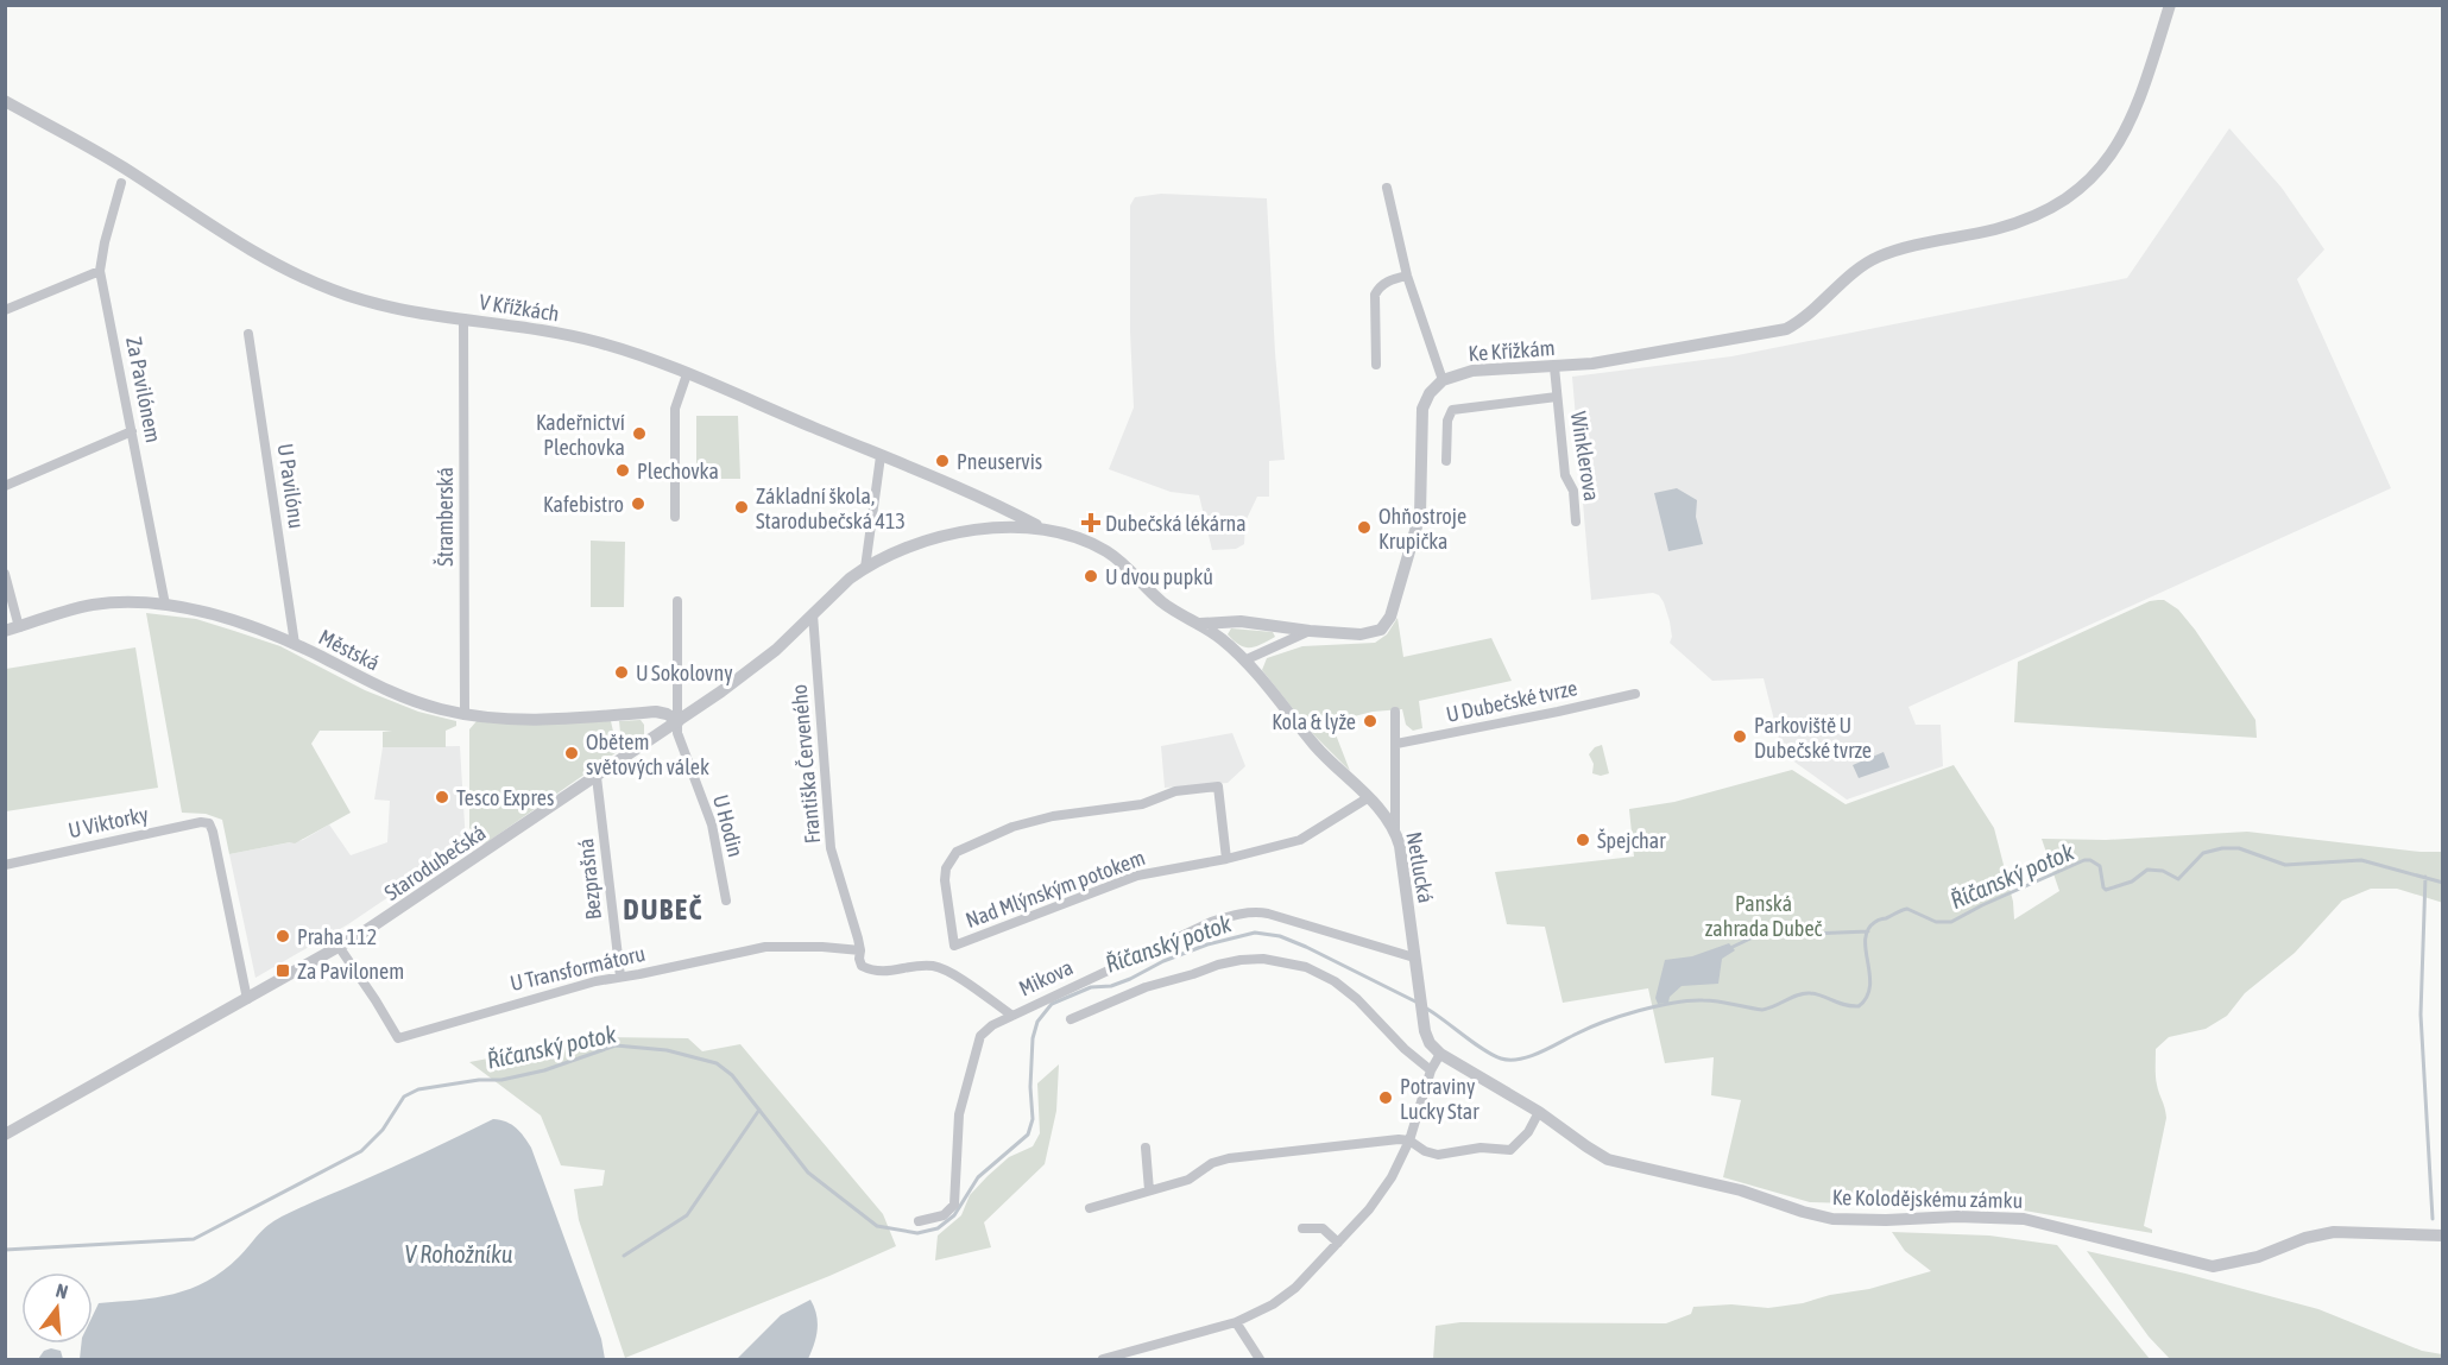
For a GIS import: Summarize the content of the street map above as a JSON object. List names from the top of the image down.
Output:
{
  "streets": {
    "street": [
      "V Křížkách",
      "Ke Křížkám",
      "Za Pavilónem",
      "Winklerova",
      "U Pavilónu",
      "Štramberská",
      "Městská",
      "U Dubečské tvrze",
      "Františka Červeného",
      "U Viktorky",
      "U Hodin",
      "Starodubečská",
      "Netlucká",
      "Bezprašná",
      "Nad Mlýnským potokem",
      "U Transformátoru",
      "Mikova",
      "Ke Kolodějskému zámku"
    ]
  },
  "crossings": [
    ["V Křížkách", "Štramberská"],
    ["V Křížkách", "Starodubečská"],
    ["Ke Křížkám", "Winklerova"],
    ["Za Pavilónem", "Městská"],
    ["U Pavilónu", "Městská"],
    ["Štramberská", "Městská"],
    ["Městská", "U Hodin"],
    ["Městská", "Starodubečská"],
    ["Františka Červeného", "Starodubečská"],
    ["Františka Červeného", "U Transformátoru"],
    ["Františka Červeného", "Mikova"],
    ["U Viktorky", "Starodubečská"],
    ["U Hodin", "Starodubečská"],
    ["Starodubečská", "Netlucká"],
    ["Starodubečská", "Bezprašná"],
    ["Starodubečská", "U Transformátoru"],
    ["Netlucká", "Nad Mlýnským potokem"],
    ["Netlucká", "Mikova"],
    ["Netlucká", "Ke Kolodějskému zámku"],
    ["Bezprašná", "U Transformátoru"],
    ["U Transformátoru", "Mikova"]
  ],
  "districts": ["DUBEČ"],
  "water": ["Říčanský potok", "V Rohožníku"],
  "parks": ["Panská zahrada Dubeč"],
  "places": {
    "other": [
      "Kadeřnictví Plechovka",
      "Pneuservis",
      "Plechovka",
      "Kafebistro",
      "Základní škola, Starodubečská 413",
      "Ohňostroje Krupička",
      "U dvou pupků",
      "U Sokolovny",
      "Kola & lyže",
      "Parkoviště U Dubečské tvrze",
      "Obětem světových válek",
      "Tesco Expres",
      "Špejchar",
      "Praha 112",
      "Potraviny Lucky Star"
    ],
    "health": ["Dubečská lékárna"],
    "transit": ["Za Pavilonem"]
  },
  "north": "top"
}
